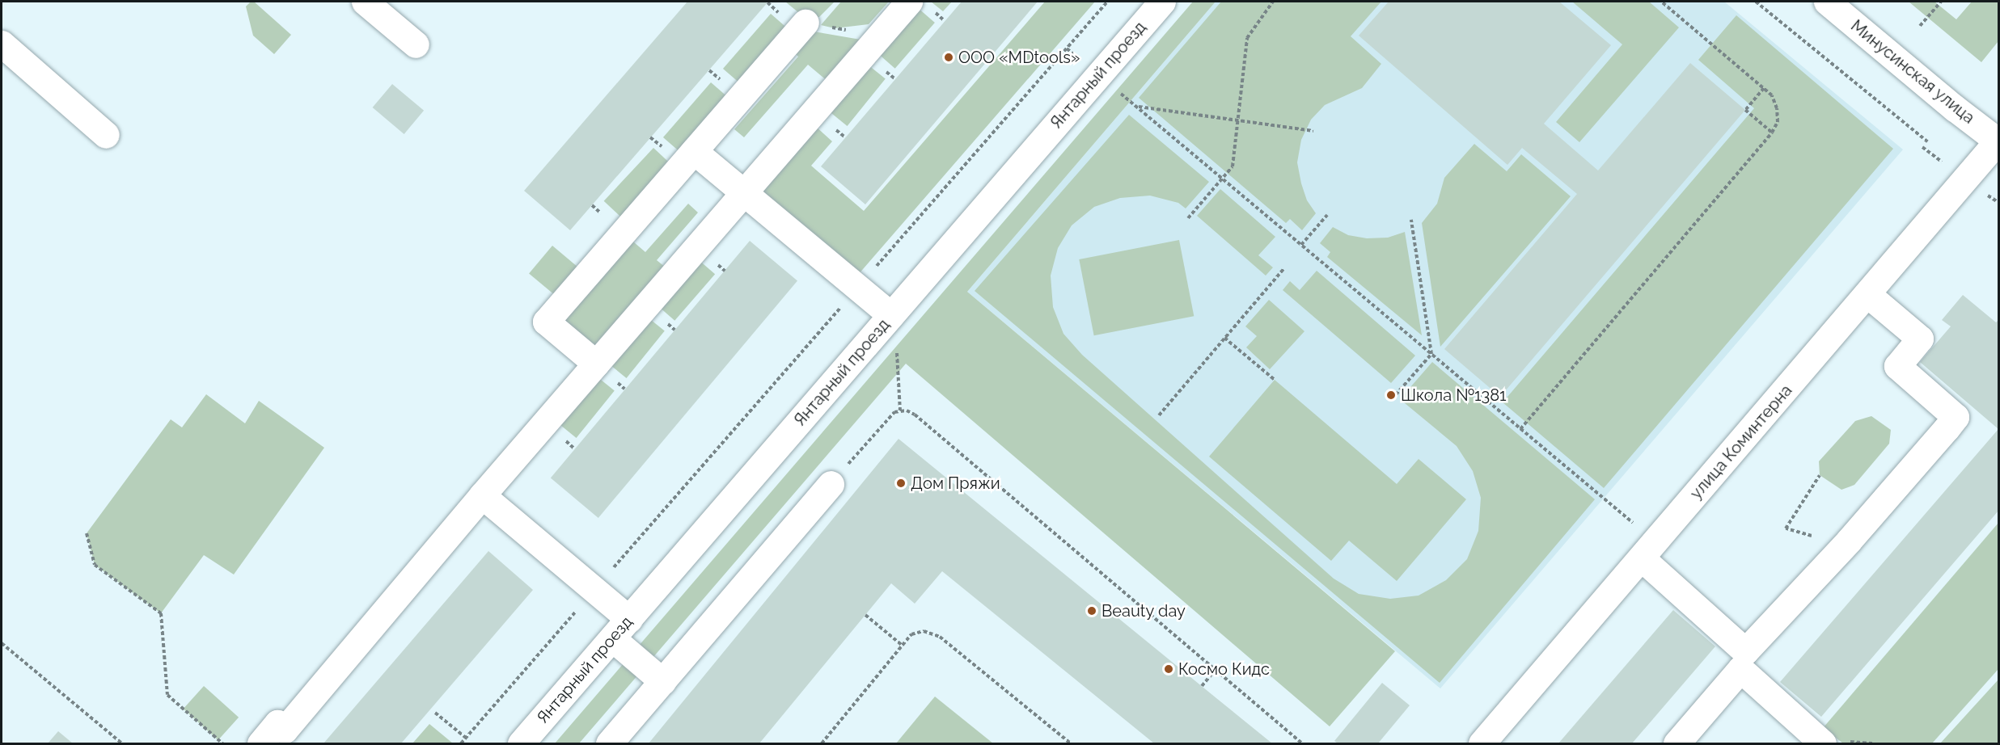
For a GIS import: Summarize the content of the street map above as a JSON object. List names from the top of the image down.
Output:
{
  "streets": {
    "street": ["Минусинская улица", "Янтарный проезд", "улица Коминтерна"]
  },
  "crossings": [
    ["Минусинская улица", "улица Коминтерна"]
  ],
  "places": [
    "ООО «MDtools»",
    "Школа №1381",
    "Дом Пряжи",
    "Beauty day",
    "Космо Кидс"
  ]
}
